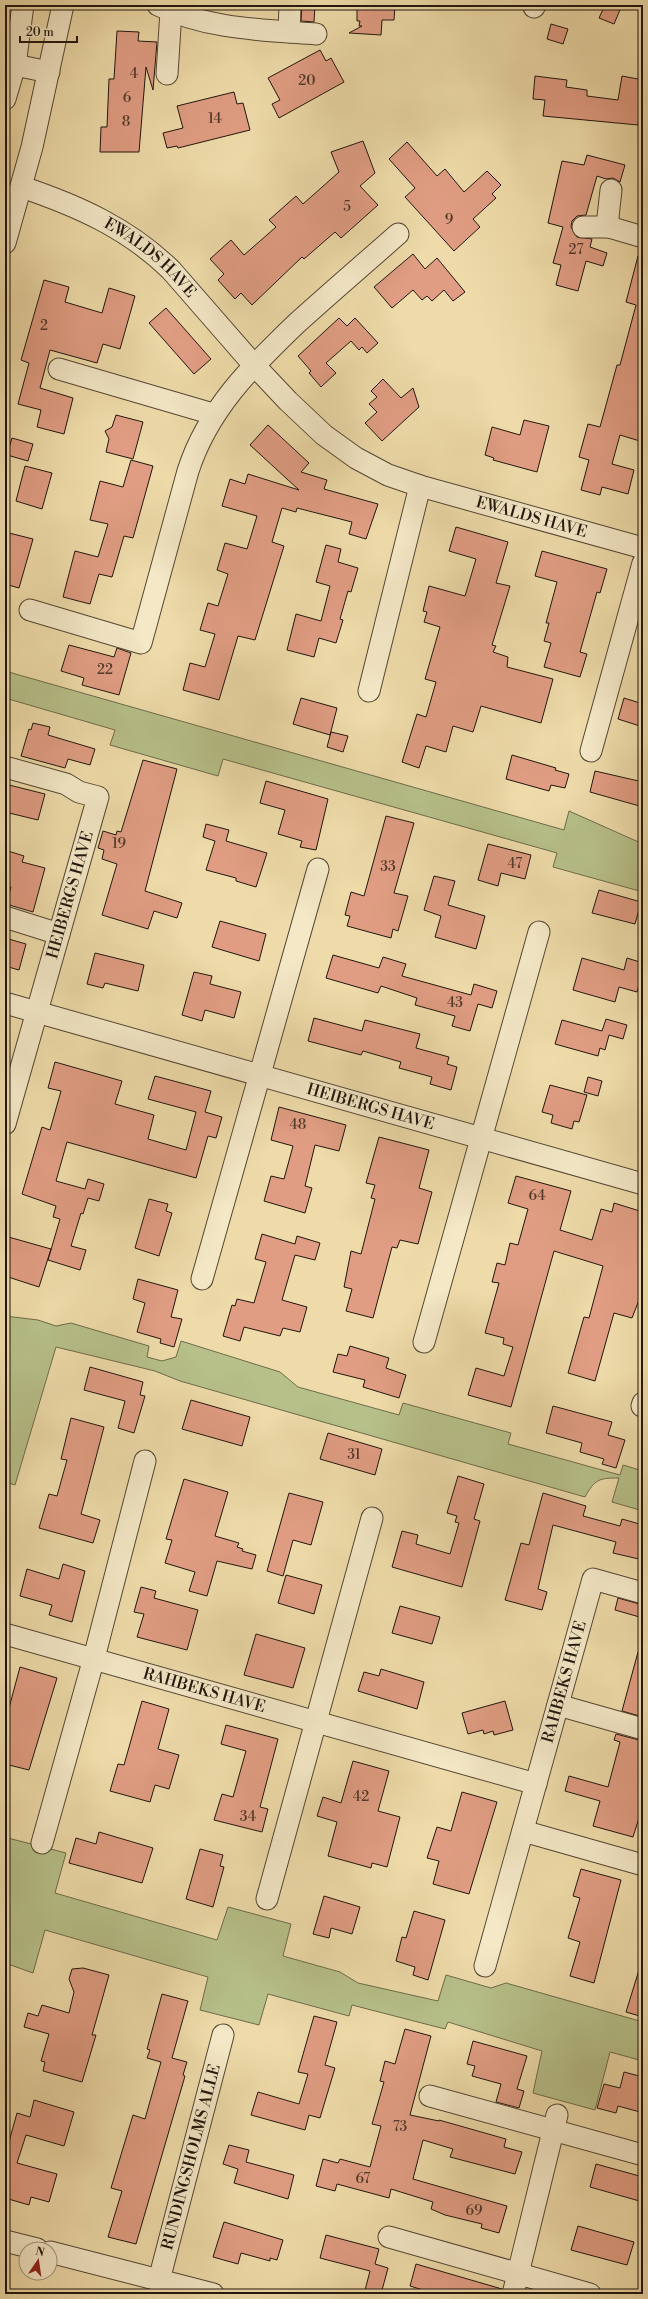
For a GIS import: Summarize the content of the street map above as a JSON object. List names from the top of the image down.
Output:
{
  "streets": {
    "street": [
      "EWALDS HAVE",
      "HEIBERGS HAVE",
      "RAHBEKS HAVE",
      "RUNDINGSHOLMS ALLE"
    ]
  },
  "house_numbers": [
    "4",
    "20",
    "6",
    "14",
    "8",
    "5",
    "9",
    "27",
    "2",
    "22",
    "19",
    "47",
    "33",
    "43",
    "48",
    "64",
    "31",
    "42",
    "34",
    "73",
    "67",
    "69"
  ],
  "scale_bar": "20 m",
  "north": "top"
}
